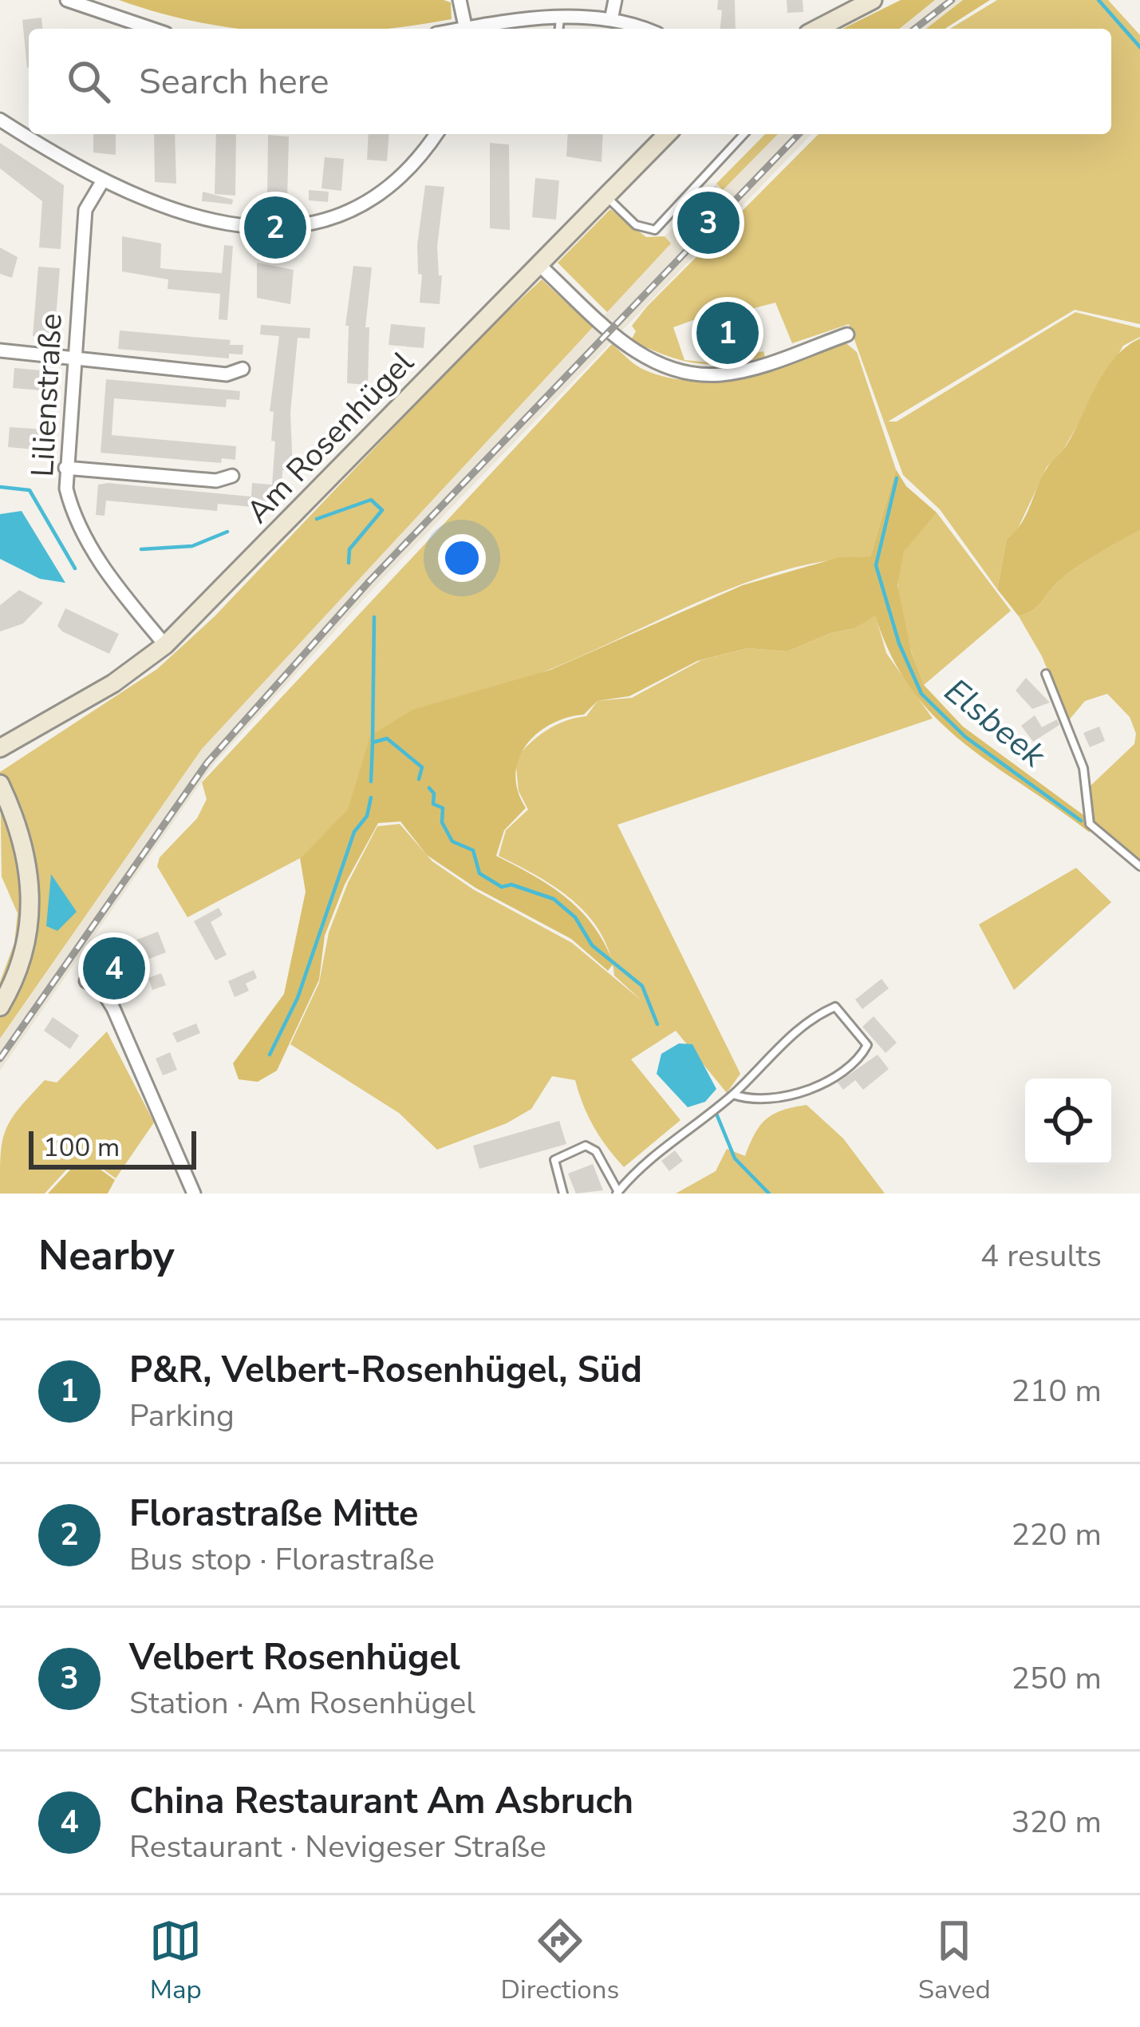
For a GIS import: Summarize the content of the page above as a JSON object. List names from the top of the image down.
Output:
{
  "streets": {
    "street": ["Lilienstraße", "Am Rosenhügel"]
  },
  "crossings": [
    ["Lilienstraße", "Am Rosenhügel"]
  ],
  "water": ["Elsbeek"],
  "scale_bar": "100 m",
  "page": {
    "search": "Search here",
    "pins": [
      "3",
      "2",
      "1",
      "4"
    ],
    "scale": "100 m",
    "heading": ["Nearby", "4 results"],
    "list": [
      {
        "mark": "1",
        "name": "P&R, Velbert-Rosenhügel, Süd",
        "note": "Parking",
        "value": "210 m"
      },
      {
        "mark": "2",
        "name": "Florastraße Mitte",
        "note": "Bus stop · Florastraße",
        "value": "220 m"
      },
      {
        "mark": "3",
        "name": "Velbert Rosenhügel",
        "note": "Station · Am Rosenhügel",
        "value": "250 m"
      },
      {
        "mark": "4",
        "name": "China Restaurant Am Asbruch",
        "note": "Restaurant · Nevigeser Straße",
        "value": "320 m"
      }
    ],
    "nav": ["Map", "Directions", "Saved"]
  }
}
